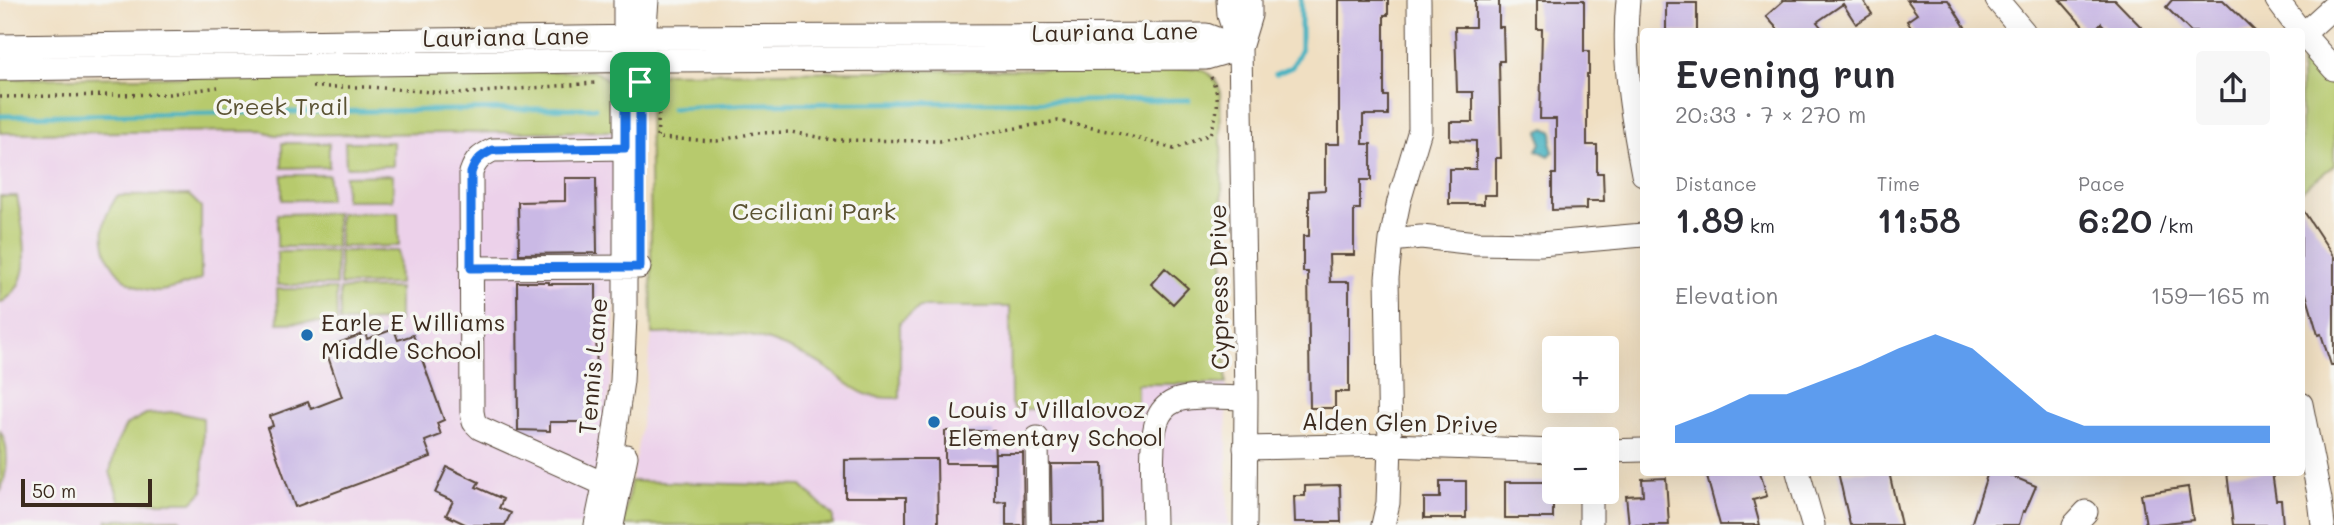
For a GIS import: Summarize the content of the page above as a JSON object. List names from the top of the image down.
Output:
{
  "streets": {
    "street": [
      "Lauriana Lane",
      "Cypress Drive",
      "Tennis Lane",
      "Alden Glen Drive"
    ]
  },
  "crossings": [
    ["Lauriana Lane", "Cypress Drive"],
    ["Lauriana Lane", "Tennis Lane"],
    ["Cypress Drive", "Alden Glen Drive"]
  ],
  "parks": ["Creek Trail", "Ceciliani Park"],
  "places": ["Earle E Williams Middle School", "Louis J Villalovoz Elementary School"],
  "scale_bar": "50 m",
  "page": {
    "heading": ["Evening run", "20:33 · 7 × 270 m"],
    "stats": [
      ["Distance", "1.89 km"],
      ["Time", "11:58"],
      ["Pace", "6:20 /km"]
    ],
    "chart": ["Elevation", "159–165 m"],
    "map_buttons": ["+", "−"],
    "scale": "50 m"
  }
}
